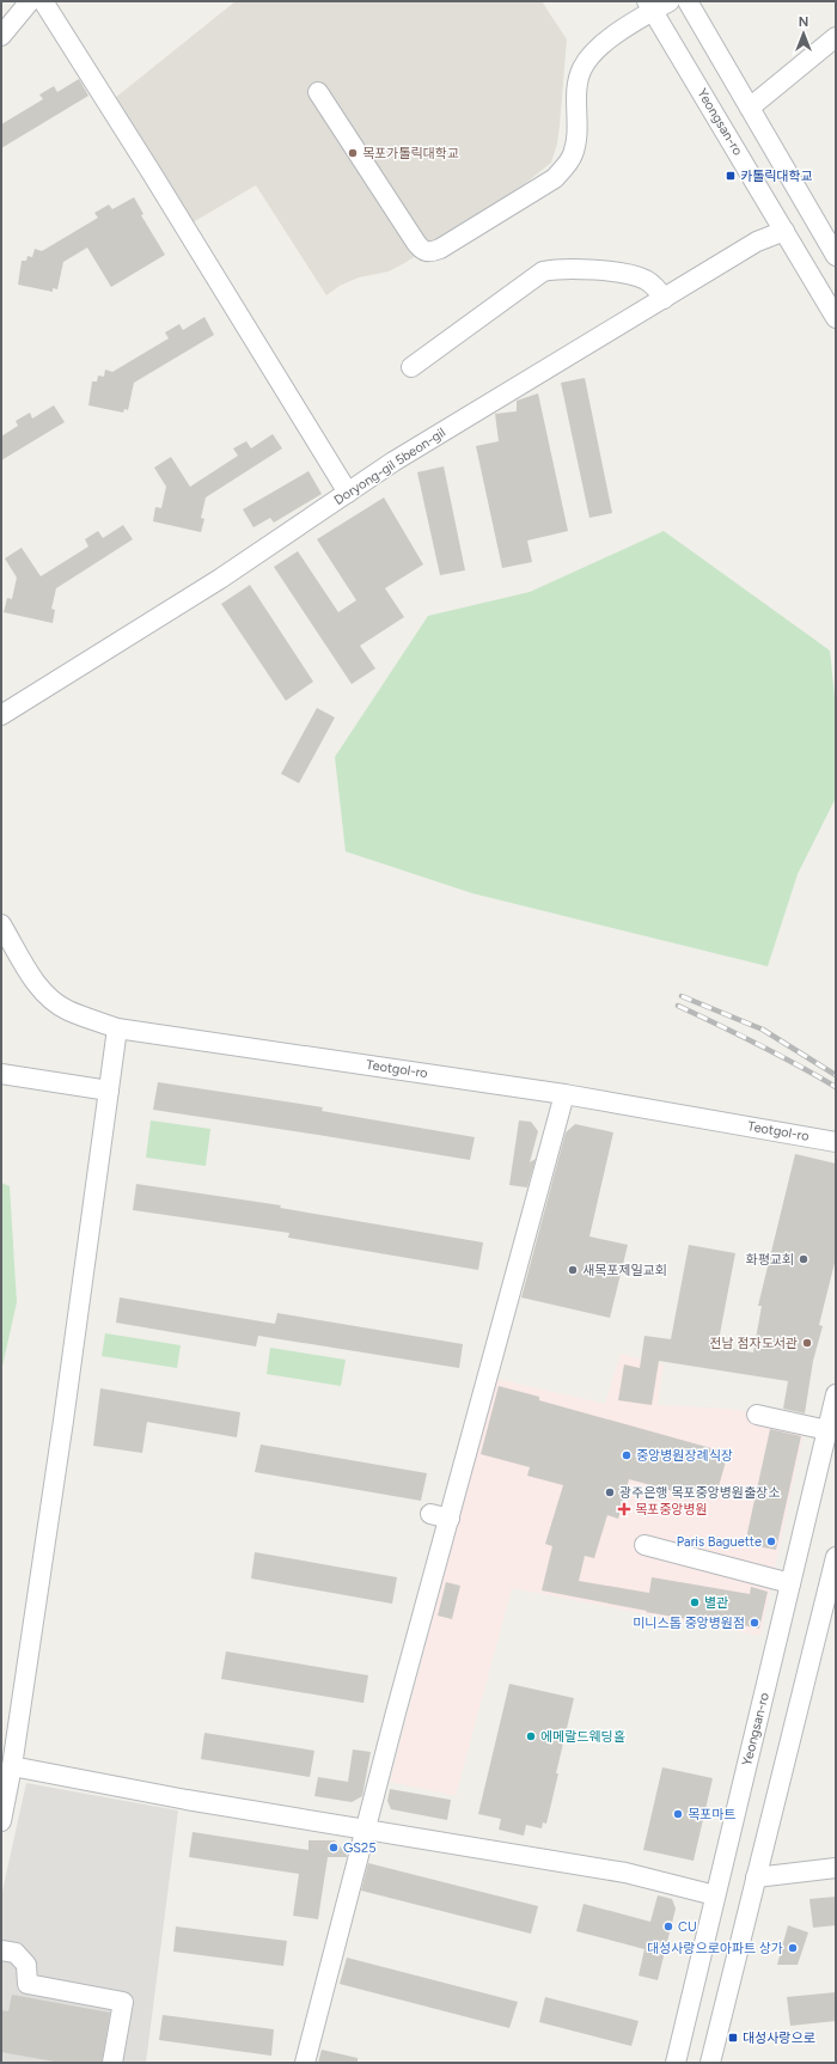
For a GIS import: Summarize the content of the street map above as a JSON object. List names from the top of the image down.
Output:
{
  "streets": {
    "street": ["Yeongsan-ro", "Doryong-gil 5beon-gil", "Teotgol-ro"]
  },
  "crossings": [
    ["Yeongsan-ro", "Doryong-gil 5beon-gil"]
  ],
  "places": {
    "other": [
      "목포가톨릭대학교",
      "화평교회",
      "새목포제일교회",
      "전남 점자도서관",
      "중앙병원장례식장",
      "광주은행 목포중앙병원출장소",
      "Paris Baguette",
      "별관",
      "미니스톱 중앙병원점",
      "에메랄드웨딩홀",
      "목포마트",
      "GS25",
      "CU",
      "대성사랑으로아파트 상가"
    ],
    "transit": ["카톨릭대학교", "대성사랑으로"],
    "health": ["목포중앙병원"]
  },
  "north": "top"
}
